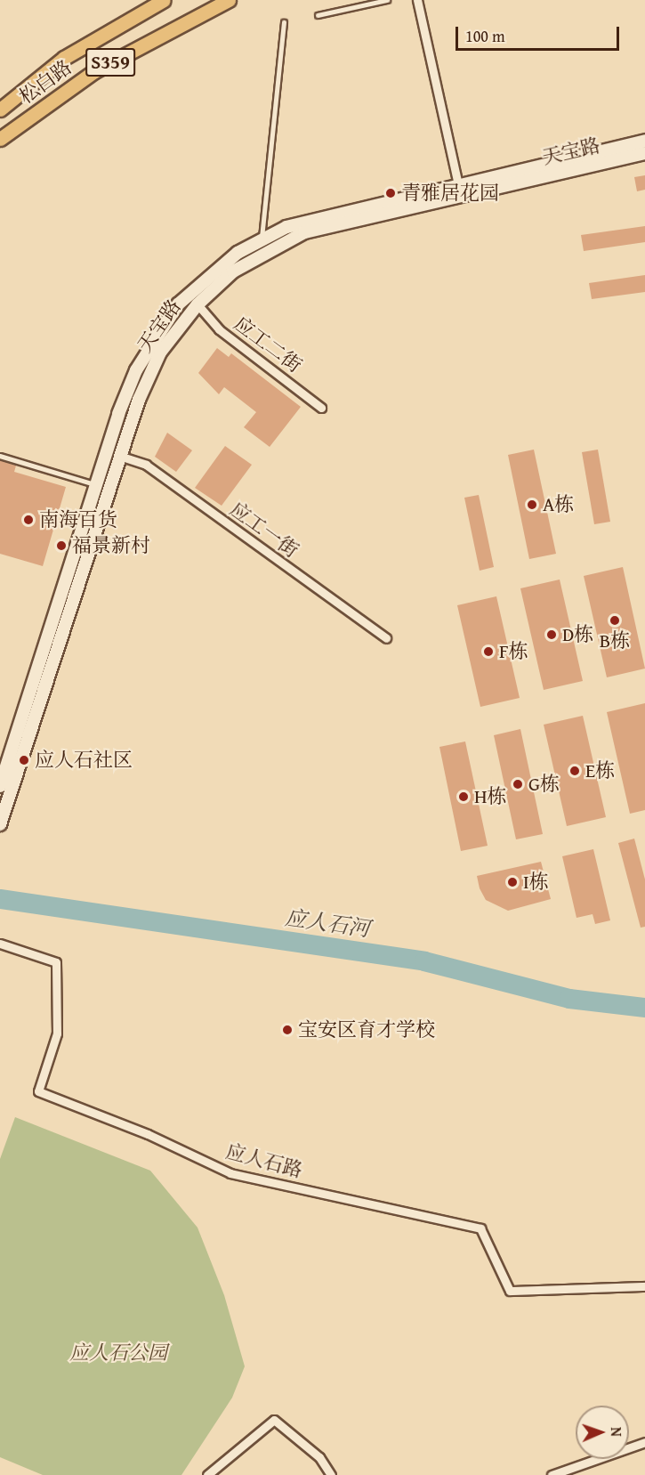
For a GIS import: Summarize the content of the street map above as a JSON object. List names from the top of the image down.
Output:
{
  "streets": {
    "main road": ["S359", "松白路"],
    "street": [
      "天宝路",
      "应工二街",
      "应工一街",
      "应人石路"
    ]
  },
  "crossings": [
    ["天宝路", "应工二街"],
    ["天宝路", "应工一街"]
  ],
  "water": ["应人石河"],
  "parks": ["应人石公园"],
  "places": [
    "青雅居花园",
    "A栋",
    "南海百货",
    "福景新村",
    "B栋",
    "D栋",
    "F栋",
    "应人石社区",
    "E栋",
    "G栋",
    "H栋",
    "I栋",
    "宝安区育才学校"
  ],
  "scale_bar": "100 m",
  "north": "right"
}
